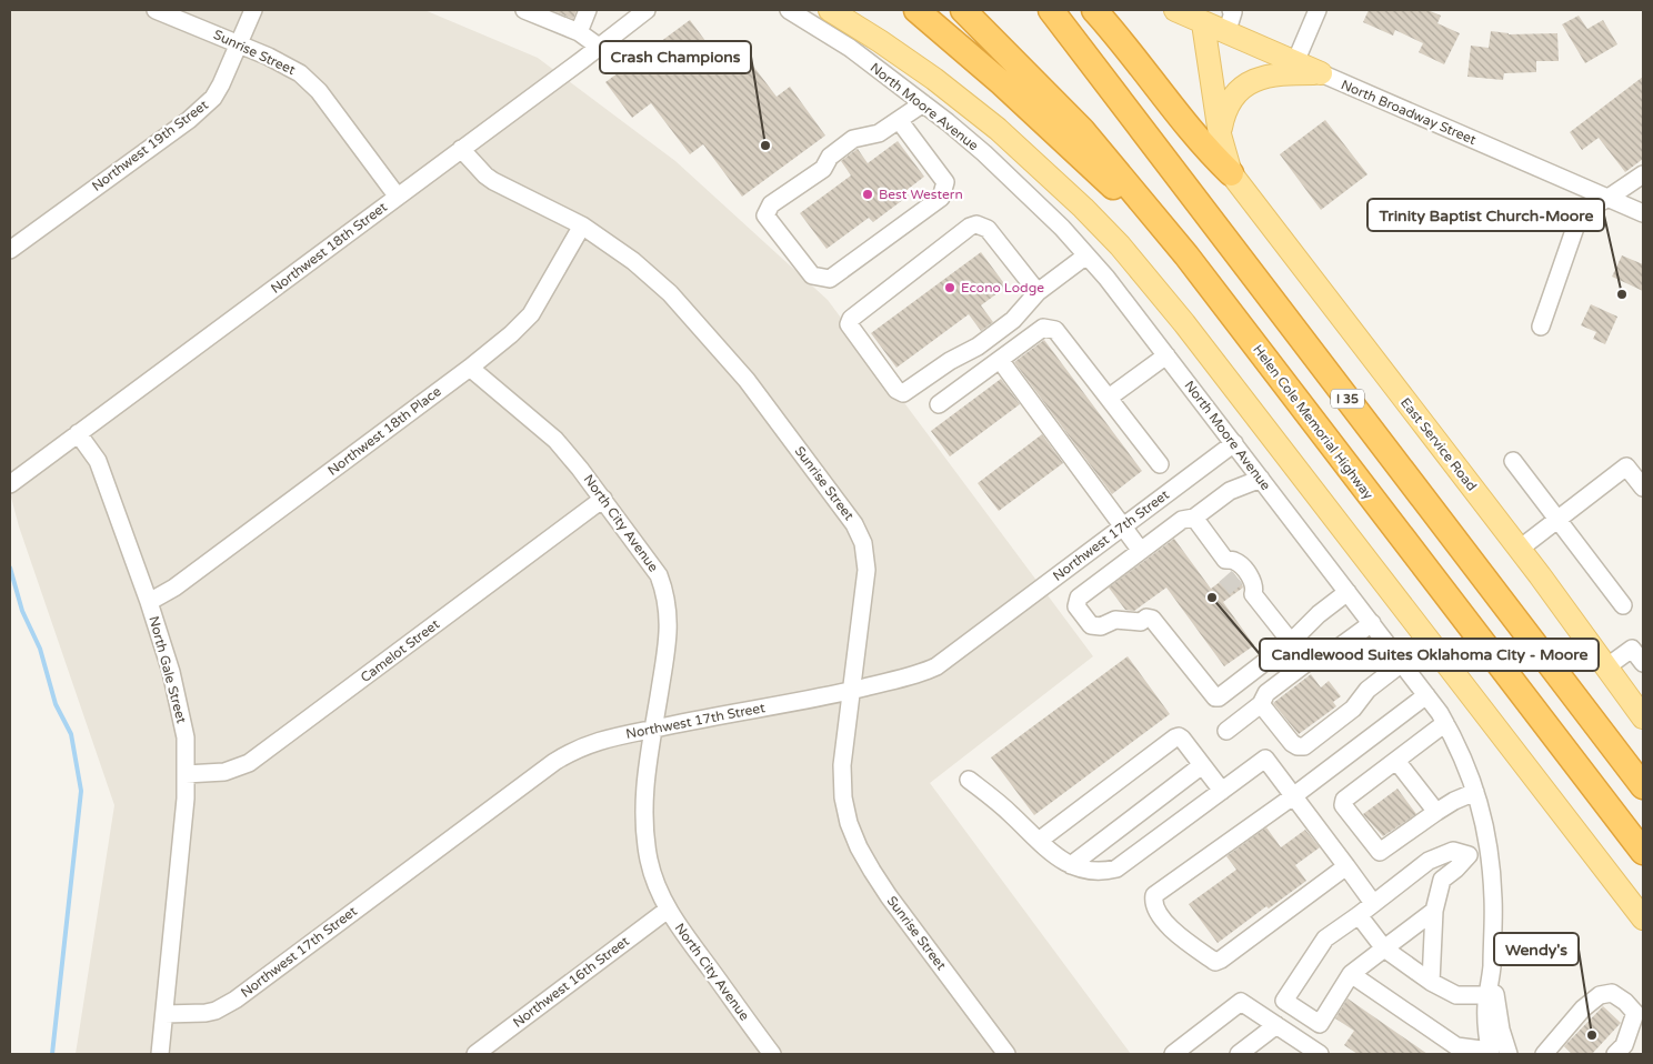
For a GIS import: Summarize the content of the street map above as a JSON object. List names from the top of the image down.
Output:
{
  "streets": {
    "highway": ["I 35", "Helen Cole Memorial Highway"],
    "main road": ["North Broadway Street", "East Service Road"],
    "street": [
      "Sunrise Street",
      "North Moore Avenue",
      "Northwest 19th Street",
      "Northwest 18th Street",
      "Northwest 18th Place",
      "North City Avenue",
      "Northwest 17th Street",
      "Camelot Street",
      "North Gale Street",
      "Northwest 16th Street"
    ]
  },
  "crossings": [
    ["Sunrise Street", "Northwest 19th Street"],
    ["Sunrise Street", "Northwest 18th Street"],
    ["Sunrise Street", "Northwest 18th Place"],
    ["Sunrise Street", "Northwest 17th Street"],
    ["North Moore Avenue", "Northwest 17th Street"],
    ["Northwest 18th Street", "North Gale Street"],
    ["Northwest 18th Place", "North City Avenue"],
    ["Northwest 18th Place", "North Gale Street"],
    ["North City Avenue", "Northwest 17th Street"],
    ["North City Avenue", "Camelot Street"],
    ["North City Avenue", "Northwest 16th Street"],
    ["Northwest 17th Street", "North Gale Street"],
    ["Camelot Street", "North Gale Street"]
  ],
  "places": [
    "Crash Champions",
    "Best Western",
    "Econo Lodge",
    "Trinity Baptist Church-Moore",
    "Candlewood Suites Oklahoma City - Moore",
    "Wendy's"
  ]
}
